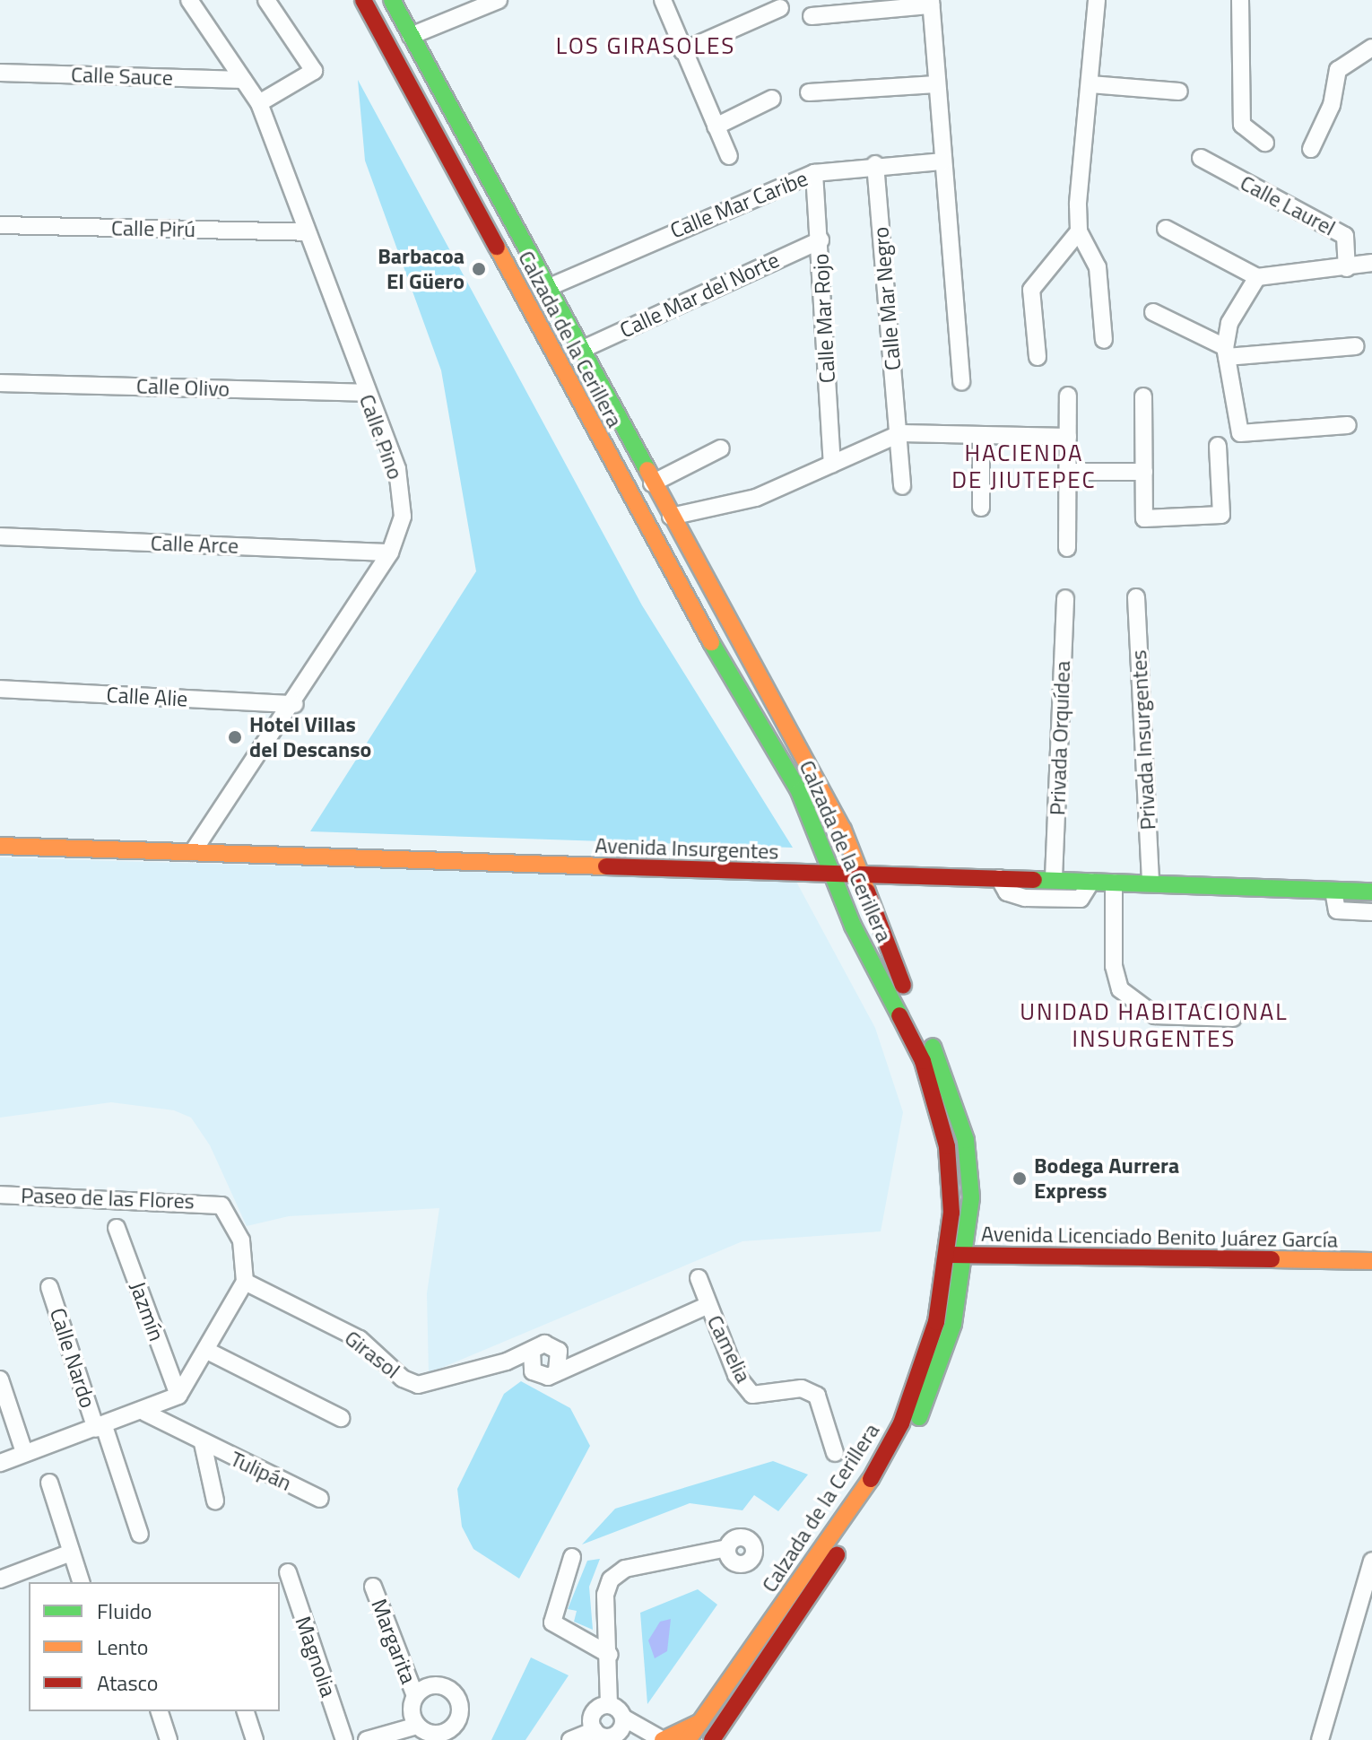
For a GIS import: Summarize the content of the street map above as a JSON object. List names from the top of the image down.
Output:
{
  "streets": {
    "main road": ["Calzada de la Cerillera", "Avenida Insurgentes", "Avenida Licenciado Benito Juárez García"],
    "street": [
      "Calle Sauce",
      "Calle Mar Caribe",
      "Calle Laurel",
      "Calle Pirú",
      "Calle Mar del Norte",
      "Calle Mar Negro",
      "Calle Mar Rojo",
      "Calle Olivo",
      "Calle Pino",
      "Calle Arce",
      "Calle Alie",
      "Privada Orquídea",
      "Privada Insurgentes",
      "Paseo de las Flores",
      "Jazmín",
      "Camelia",
      "Girasol",
      "Calle Nardo",
      "Tulipán",
      "Margarita",
      "Magnolia"
    ]
  },
  "crossings": [
    ["Calle Sauce", "Calle Pino"],
    ["Calle Mar Caribe", "Calle Mar Negro"],
    ["Calle Mar Caribe", "Calle Mar Rojo"],
    ["Calle Mar Caribe", "Calzada de la Cerillera"],
    ["Calle Pirú", "Calle Pino"],
    ["Calle Mar del Norte", "Calle Mar Rojo"],
    ["Calle Mar del Norte", "Calzada de la Cerillera"],
    ["Calzada de la Cerillera", "Avenida Insurgentes"],
    ["Calzada de la Cerillera", "Avenida Licenciado Benito Juárez García"],
    ["Calle Olivo", "Calle Pino"],
    ["Calle Pino", "Calle Arce"],
    ["Calle Pino", "Calle Alie"],
    ["Calle Pino", "Avenida Insurgentes"],
    ["Privada Orquídea", "Avenida Insurgentes"],
    ["Privada Insurgentes", "Avenida Insurgentes"],
    ["Paseo de las Flores", "Girasol"]
  ],
  "districts": ["LOS GIRASOLES", "HACIENDA DE JIUTEPEC", "UNIDAD HABITACIONAL INSURGENTES"],
  "places": ["Barbacoa El Güero", "Hotel Villas del Descanso", "Bodega Aurrera Express"],
  "legend": ["Fluido", "Lento", "Atasco"]
}
